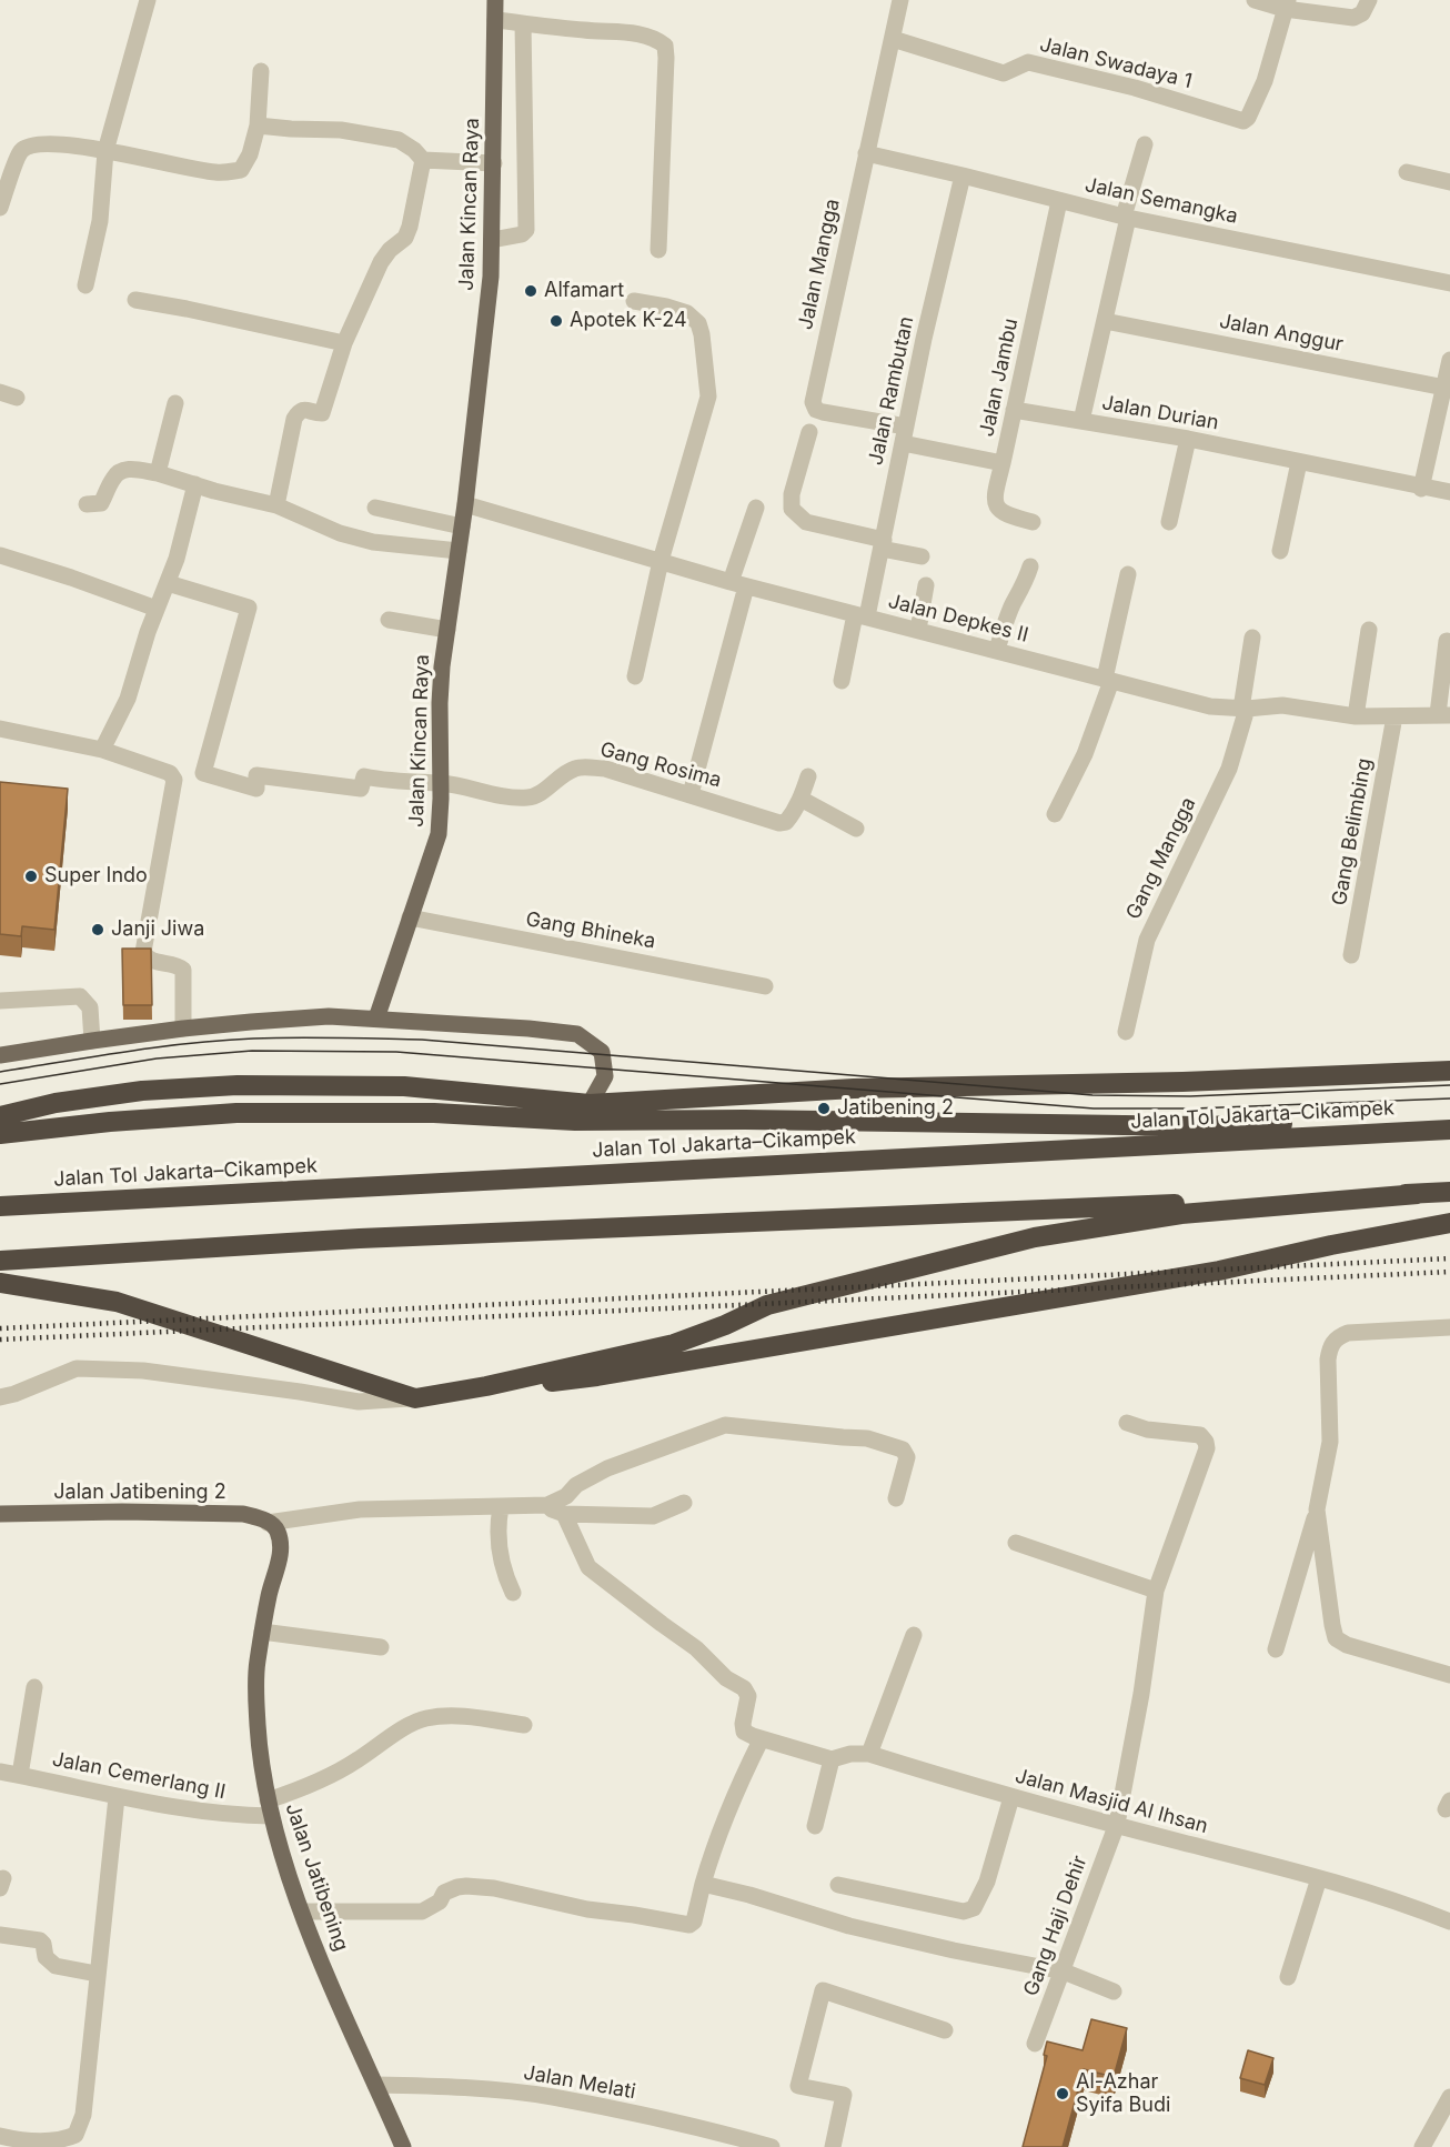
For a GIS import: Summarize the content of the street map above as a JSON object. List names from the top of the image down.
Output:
{
  "streets": {
    "highway": ["Jalan Tol Jakarta–Cikampek"],
    "main road": ["Jalan Kincan Raya", "Jalan Jatibening 2", "Jalan Jatibening"],
    "street": [
      "Jalan Swadaya 1",
      "Jalan Semangka",
      "Jalan Mangga",
      "Jalan Anggur",
      "Jalan Jambu",
      "Jalan Rambutan",
      "Jalan Durian",
      "Jalan Depkes II",
      "Gang Rosima",
      "Gang Belimbing",
      "Gang Mangga",
      "Gang Bhineka",
      "Jalan Cemerlang II",
      "Jalan Masjid Al Ihsan",
      "Gang Haji Dehir",
      "Jalan Melati"
    ]
  },
  "crossings": [
    ["Jalan Swadaya 1", "Jalan Mangga"],
    ["Jalan Semangka", "Jalan Mangga"],
    ["Jalan Semangka", "Jalan Jambu"],
    ["Jalan Semangka", "Jalan Rambutan"],
    ["Jalan Kincan Raya", "Jalan Depkes II"],
    ["Jalan Kincan Raya", "Gang Rosima"],
    ["Jalan Kincan Raya", "Gang Bhineka"],
    ["Jalan Mangga", "Jalan Jambu"],
    ["Jalan Mangga", "Jalan Rambutan"],
    ["Jalan Jambu", "Jalan Rambutan"],
    ["Jalan Jambu", "Jalan Durian"],
    ["Jalan Rambutan", "Jalan Depkes II"],
    ["Jalan Depkes II", "Gang Belimbing"],
    ["Jalan Depkes II", "Gang Mangga"],
    ["Jalan Jatibening 2", "Jalan Jatibening"],
    ["Jalan Cemerlang II", "Jalan Jatibening"],
    ["Jalan Masjid Al Ihsan", "Gang Haji Dehir"],
    ["Jalan Jatibening", "Jalan Melati"]
  ],
  "places": [
    "Alfamart",
    "Apotek K-24",
    "Super Indo",
    "Janji Jiwa",
    "Jatibening 2",
    "Al-Azhar Syifa Budi"
  ]
}
